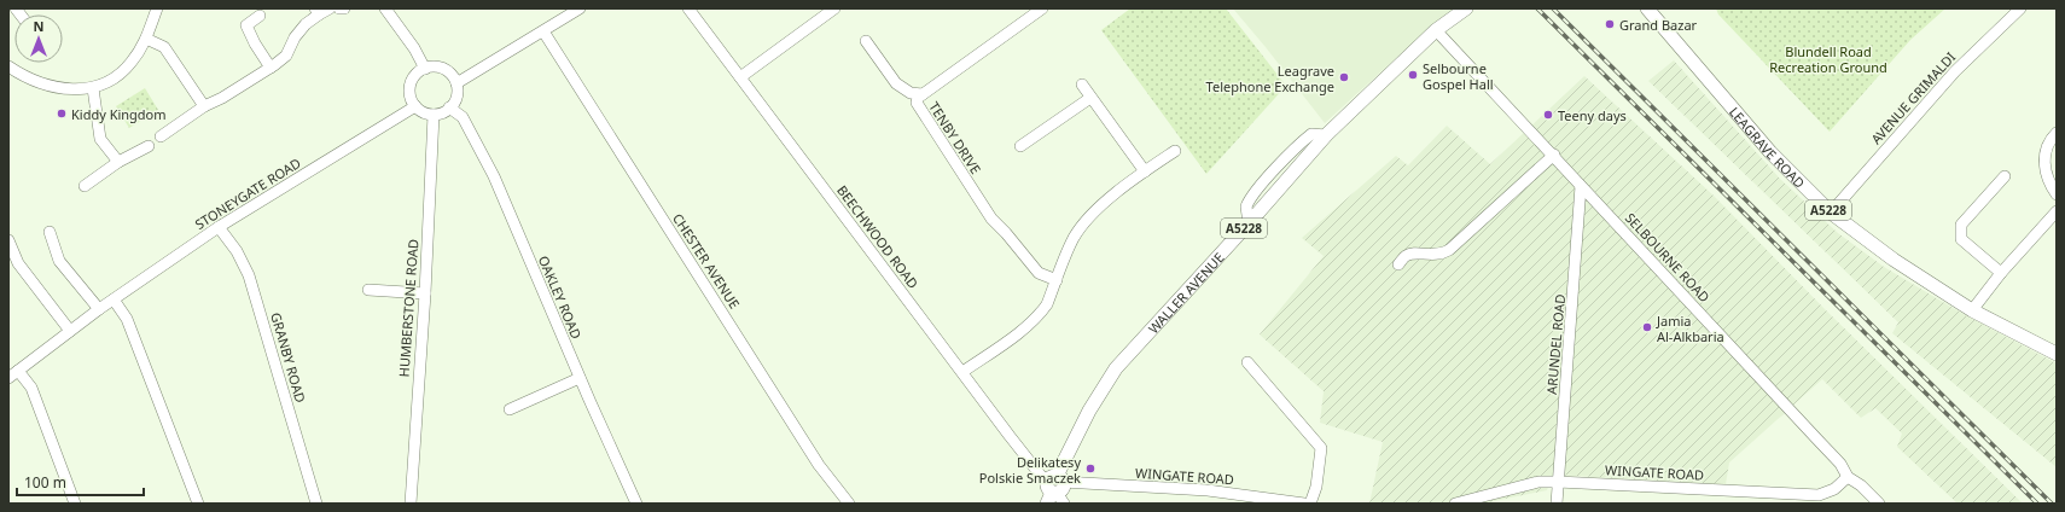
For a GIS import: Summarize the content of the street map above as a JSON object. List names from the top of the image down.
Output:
{
  "streets": {
    "main road": ["LEAGRAVE ROAD", "A5228", "WALLER AVENUE"],
    "street": [
      "AVENUE GRIMALDI",
      "TENBY DRIVE",
      "STONEYGATE ROAD",
      "BEECHWOOD ROAD",
      "SELBOURNE ROAD",
      "CHESTER AVENUE",
      "OAKLEY ROAD",
      "HUMBERSTONE ROAD",
      "ARUNDEL ROAD",
      "GRANBY ROAD",
      "WINGATE ROAD"
    ]
  },
  "crossings": [
    ["AVENUE GRIMALDI", "LEAGRAVE ROAD"],
    ["STONEYGATE ROAD", "OAKLEY ROAD"],
    ["STONEYGATE ROAD", "HUMBERSTONE ROAD"],
    ["STONEYGATE ROAD", "GRANBY ROAD"],
    ["BEECHWOOD ROAD", "WALLER AVENUE"],
    ["BEECHWOOD ROAD", "WINGATE ROAD"],
    ["SELBOURNE ROAD", "WALLER AVENUE"],
    ["SELBOURNE ROAD", "ARUNDEL ROAD"],
    ["SELBOURNE ROAD", "WINGATE ROAD"],
    ["WALLER AVENUE", "WINGATE ROAD"],
    ["OAKLEY ROAD", "HUMBERSTONE ROAD"],
    ["ARUNDEL ROAD", "WINGATE ROAD"]
  ],
  "parks": ["Blundell Road Recreation Ground"],
  "places": [
    "Grand Bazar",
    "Selbourne Gospel Hall",
    "Leagrave Telephone Exchange",
    "Kiddy Kingdom",
    "Teeny days",
    "Jamia Al-Alkbaria",
    "Delikatesy Polskie Smaczek"
  ],
  "scale_bar": "100 m",
  "north": "top"
}
